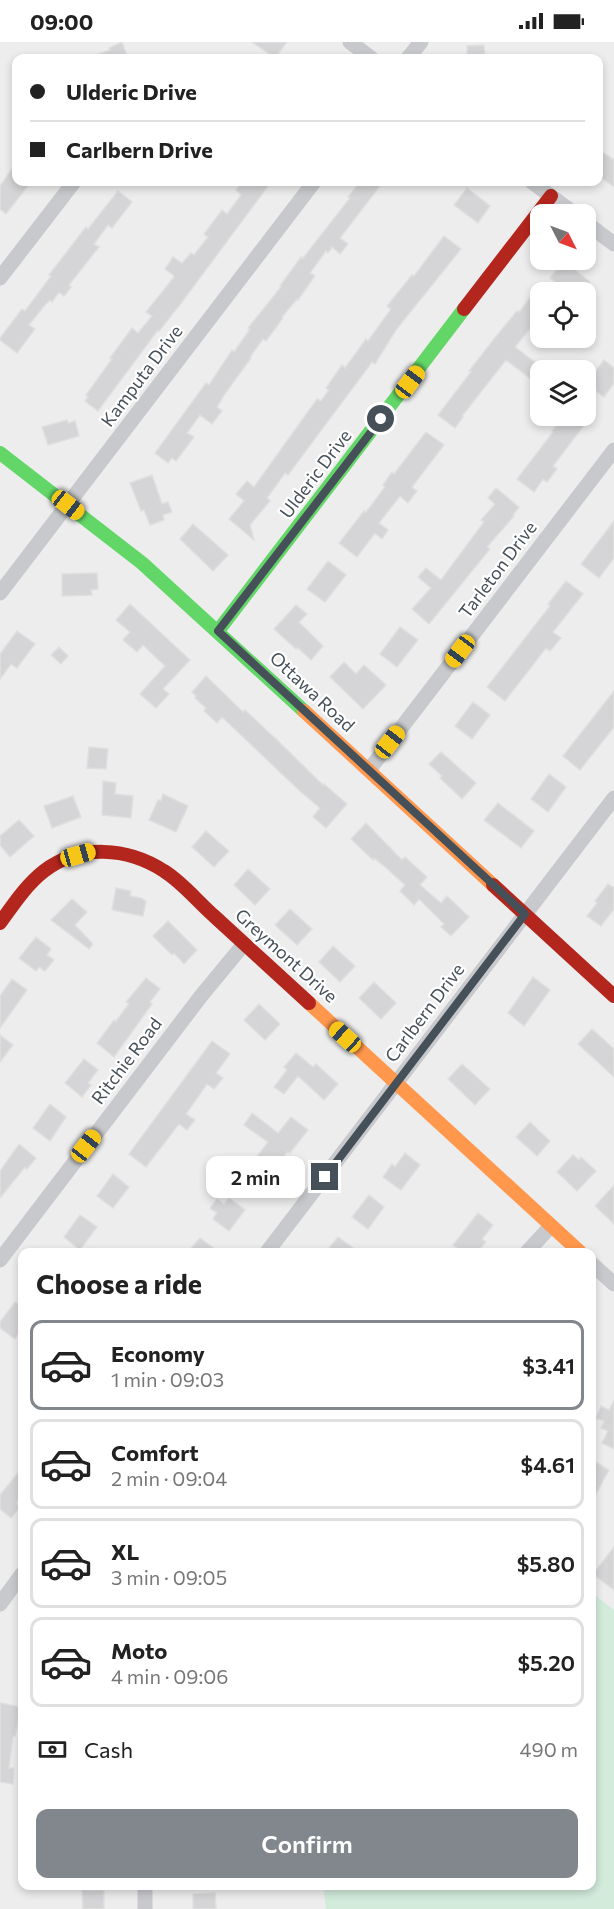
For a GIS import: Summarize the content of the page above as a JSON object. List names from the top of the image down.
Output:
{
  "streets": {
    "street": [
      "Kamputa Drive",
      "Ulderic Drive",
      "Tarleton Drive",
      "Ottawa Road",
      "Greymont Drive",
      "Carlbern Drive",
      "Ritchie Road"
    ]
  },
  "crossings": [
    ["Kamputa Drive", "Ottawa Road"],
    ["Ulderic Drive", "Ottawa Road"],
    ["Tarleton Drive", "Ottawa Road"],
    ["Ottawa Road", "Carlbern Drive"],
    ["Greymont Drive", "Carlbern Drive"],
    ["Greymont Drive", "Ritchie Road"]
  ],
  "north": "bottom right",
  "page": {
    "status": "09:00",
    "banner": ["Ulderic Drive", "Carlbern Drive"],
    "bubble": "2 min",
    "heading": "Choose a ride",
    "list": [
      {
        "name": "Economy",
        "note": "1 min · 09:03",
        "value": "$3.41"
      },
      {
        "name": "Comfort",
        "note": "2 min · 09:04",
        "value": "$4.61"
      },
      {
        "name": "XL",
        "note": "3 min · 09:05",
        "value": "$5.80"
      },
      {
        "name": "Moto",
        "note": "4 min · 09:06",
        "value": "$5.20"
      }
    ],
    "pay": ["Cash", "490 m"],
    "buttons": "Confirm"
  }
}
